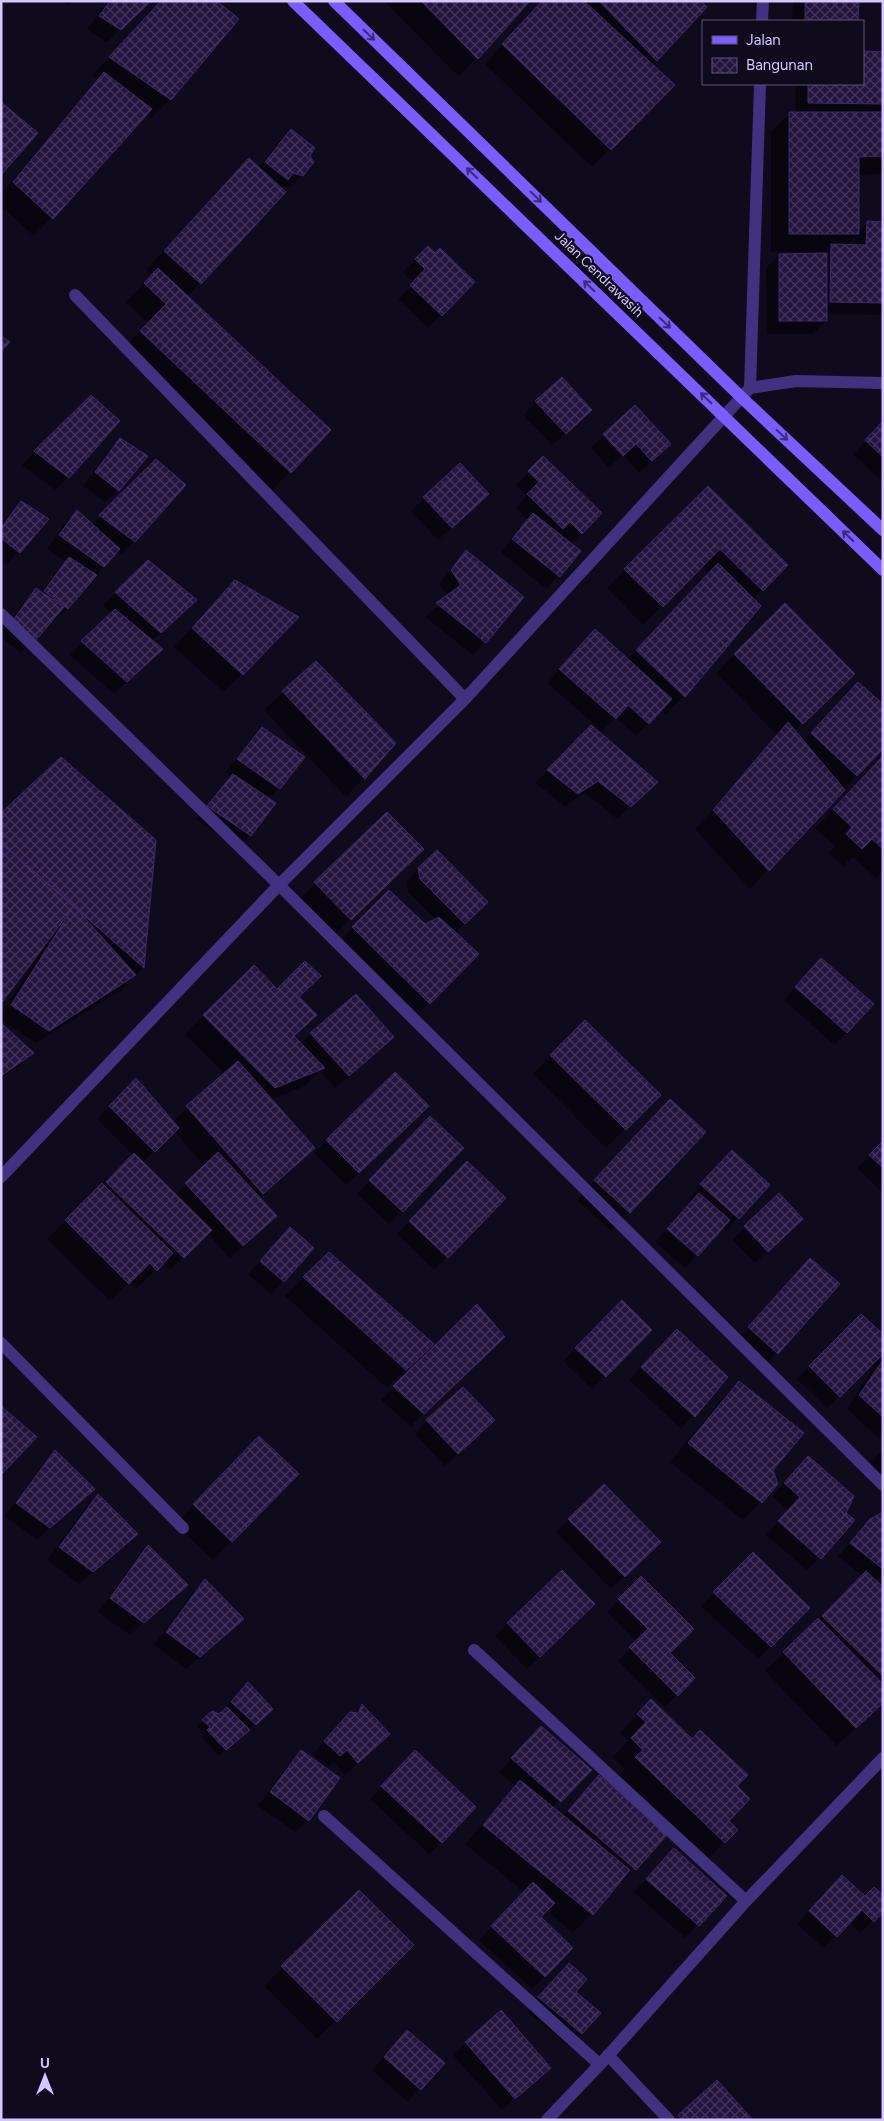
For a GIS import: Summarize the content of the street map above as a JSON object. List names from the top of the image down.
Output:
{
  "streets": {
    "main road": ["Jalan Cendrawasih"]
  },
  "legend": ["Jalan", "Bangunan"],
  "north": "top"
}
